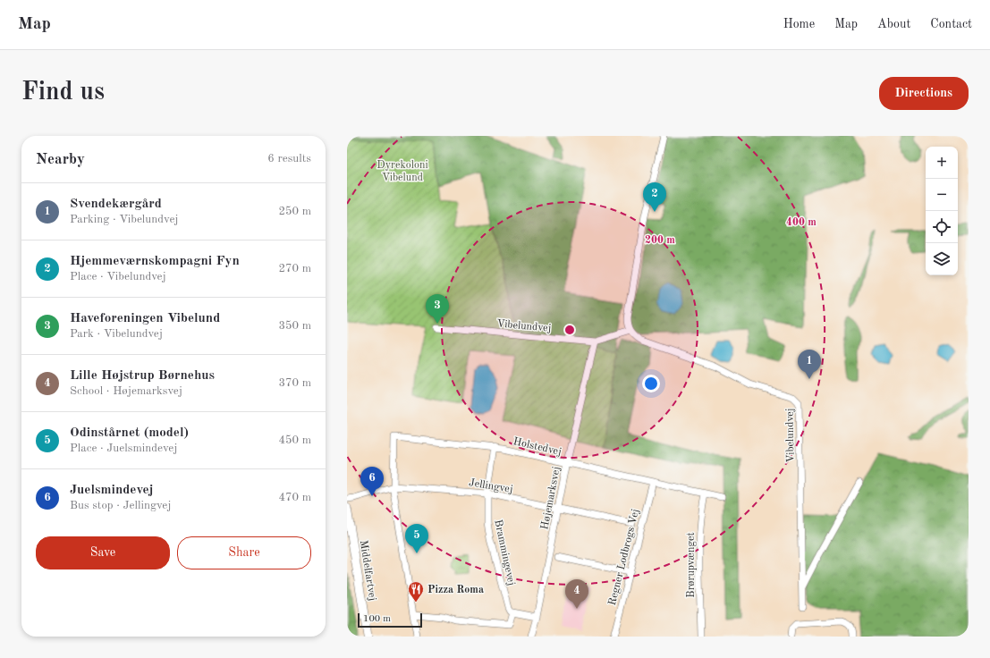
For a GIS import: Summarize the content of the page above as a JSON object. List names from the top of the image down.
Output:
{
  "streets": {
    "main road": ["Middelfartvej"],
    "street": [
      "Vibelundvej",
      "Holstedvej",
      "Jellingvej",
      "Højemarksvej",
      "Brammingevej",
      "Regner Lodbrogs Vej",
      "Brørupvænget"
    ]
  },
  "crossings": [
    ["Vibelundvej", "Højemarksvej"],
    ["Holstedvej", "Jellingvej"],
    ["Holstedvej", "Højemarksvej"],
    ["Holstedvej", "Brammingevej"],
    ["Holstedvej", "Regner Lodbrogs Vej"],
    ["Holstedvej", "Brørupvænget"],
    ["Jellingvej", "Højemarksvej"],
    ["Jellingvej", "Brammingevej"]
  ],
  "parks": ["Dyrekoloni Vibelund"],
  "places": {
    "restaurant": ["Pizza Roma"]
  },
  "scale_bar": "100 m",
  "page": {
    "header": "Map",
    "nav": [
      "Home",
      "Map",
      "About",
      "Contact"
    ],
    "buttons": [
      "Directions",
      ["Save", "Share"]
    ],
    "title": "Find us",
    "heading": ["Nearby", "6 results"],
    "map_buttons": ["+", "−"],
    "list": [
      {
        "mark": "1",
        "name": "Svendekærgård",
        "note": "Parking · Vibelundvej",
        "value": "250 m"
      },
      {
        "mark": "2",
        "name": "Hjemmeværnskompagni Fyn",
        "note": "Place · Vibelundvej",
        "value": "270 m"
      },
      {
        "mark": "3",
        "name": "Haveforeningen Vibelund",
        "note": "Park · Vibelundvej",
        "value": "350 m"
      },
      {
        "mark": "4",
        "name": "Lille Højstrup Børnehus",
        "note": "School · Højemarksvej",
        "value": "370 m"
      },
      {
        "mark": "5",
        "name": "Odinstårnet (model)",
        "note": "Place · Juelsmindevej",
        "value": "450 m"
      },
      {
        "mark": "6",
        "name": "Juelsmindevej",
        "note": "Bus stop · Jellingvej",
        "value": "470 m"
      }
    ],
    "pins": [
      "2",
      "3",
      "1",
      "6",
      "5",
      "4"
    ],
    "scale": "100 m"
  },
  "rings": ["400 m", "200 m"]
}
